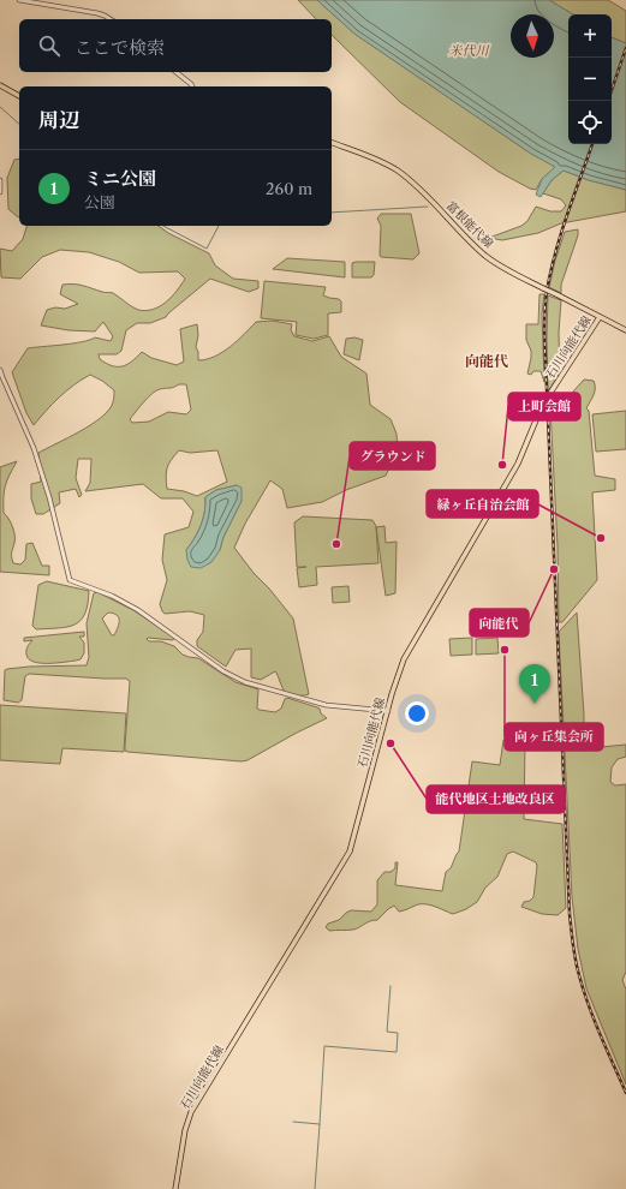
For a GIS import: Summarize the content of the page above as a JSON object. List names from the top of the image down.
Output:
{
  "streets": {
    "main road": ["富根能代線", "石川向能代線"]
  },
  "crossings": [
    ["富根能代線", "石川向能代線"]
  ],
  "districts": ["向能代"],
  "water": ["米代川"],
  "places": [
    "上町会館",
    "緑ヶ丘自治会館",
    "グラウンド",
    "向能代",
    "向ヶ丘集会所",
    "能代地区土地改良区"
  ],
  "north": "bottom",
  "page": {
    "map_buttons": ["+", "−"],
    "search": "ここで検索",
    "heading": "周辺",
    "list": [
      {
        "mark": "1",
        "name": "ミニ公園",
        "note": "公園",
        "value": "260 m"
      }
    ],
    "pins": "1"
  }
}
